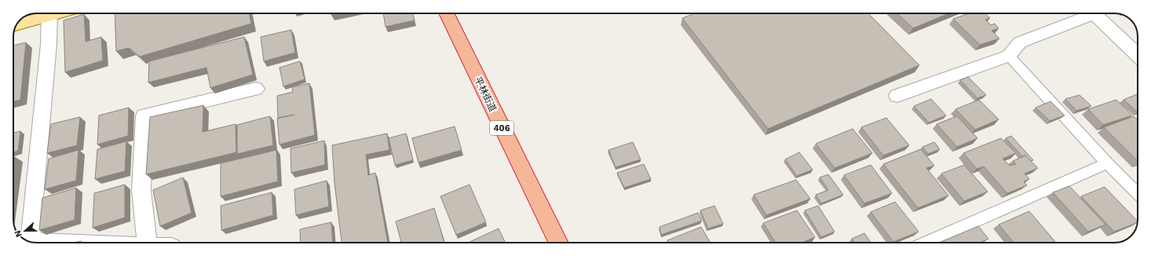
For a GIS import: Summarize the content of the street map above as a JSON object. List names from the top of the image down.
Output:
{
  "streets": {
    "highway": ["平林街道", "406"]
  },
  "north": "left"
}
